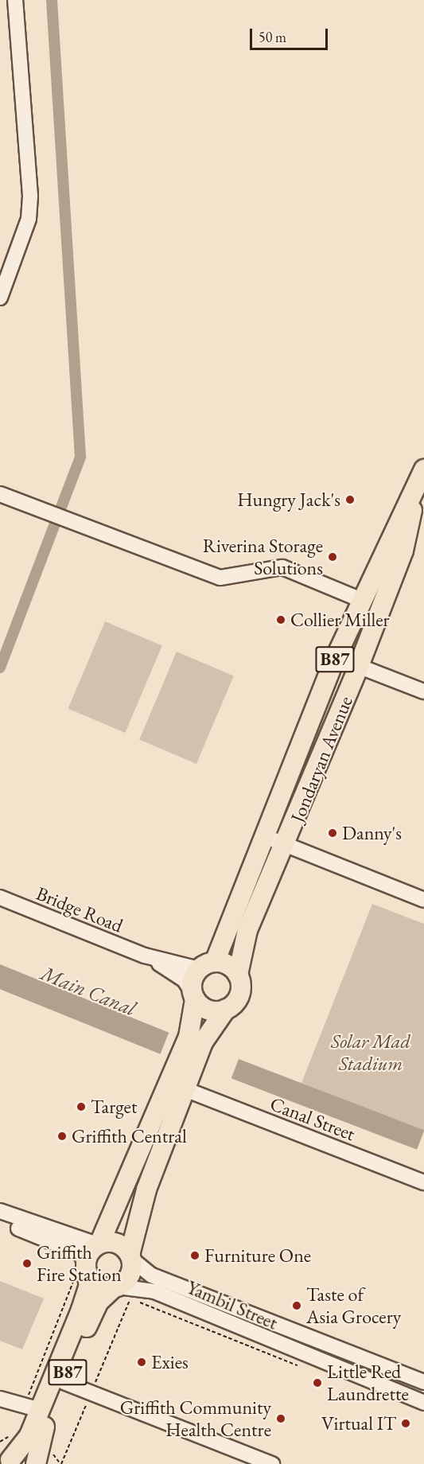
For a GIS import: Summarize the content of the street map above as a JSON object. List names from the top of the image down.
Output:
{
  "streets": {
    "main road": ["B87", "Jondaryan Avenue"],
    "street": ["Bridge Road", "Canal Street", "Yambil Street"]
  },
  "crossings": [
    ["B87", "Jondaryan Avenue"],
    ["B87", "Bridge Road"],
    ["B87", "Canal Street"],
    ["B87", "Yambil Street"],
    ["Jondaryan Avenue", "Bridge Road"]
  ],
  "water": ["Main Canal"],
  "parks": ["Solar Mad Stadium"],
  "places": [
    "Hungry Jack's",
    "Riverina Storage Solutions",
    "Collier Miller",
    "Danny's",
    "Target",
    "Griffith Central",
    "Furniture One",
    "Griffith Fire Station",
    "Taste of Asia Grocery",
    "Exies",
    "Little Red Laundrette",
    "Griffith Community Health Centre",
    "Virtual IT"
  ],
  "scale_bar": "50 m"
}
